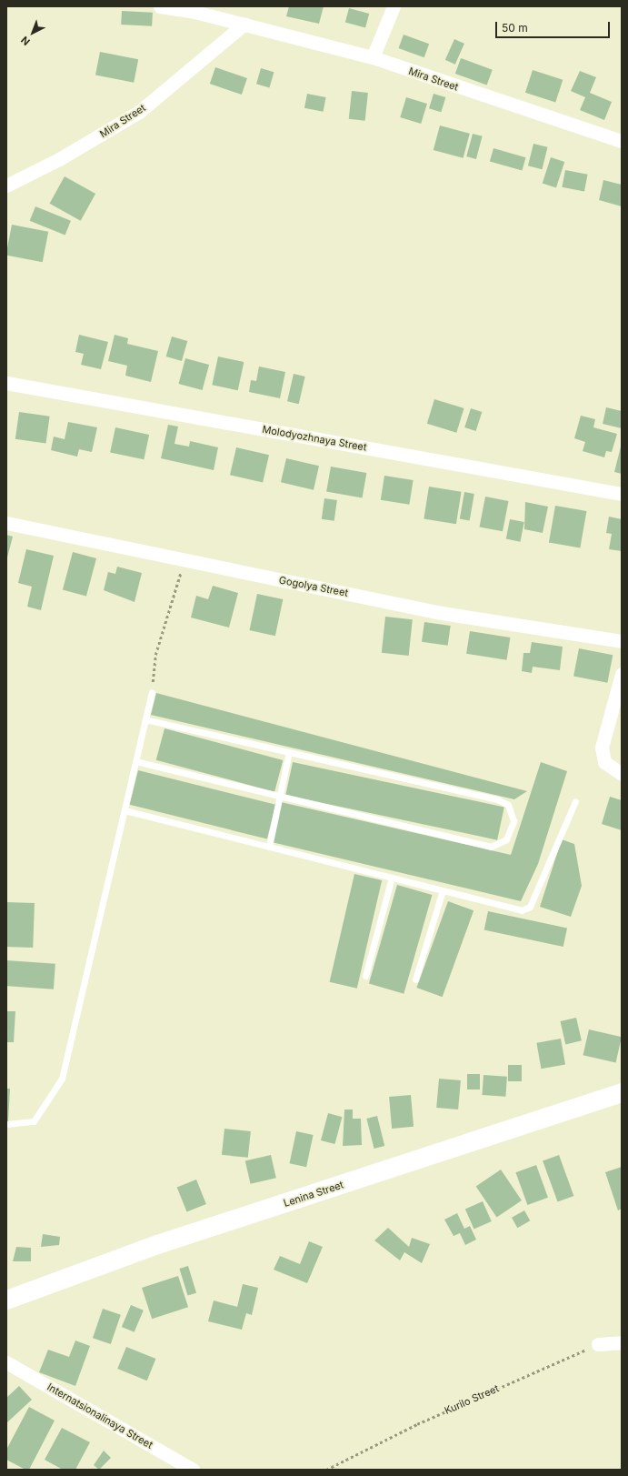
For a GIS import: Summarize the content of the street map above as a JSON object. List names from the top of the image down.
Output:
{
  "streets": {
    "main road": ["Lenina Street"],
    "street": [
      "Mira Street",
      "Molodyozhnaya Street",
      "Gogolya Street",
      "Internatsionalinaya Street"
    ],
    "path": ["Kurilo Street"]
  },
  "scale_bar": "50 m",
  "north": "bottom left"
}
